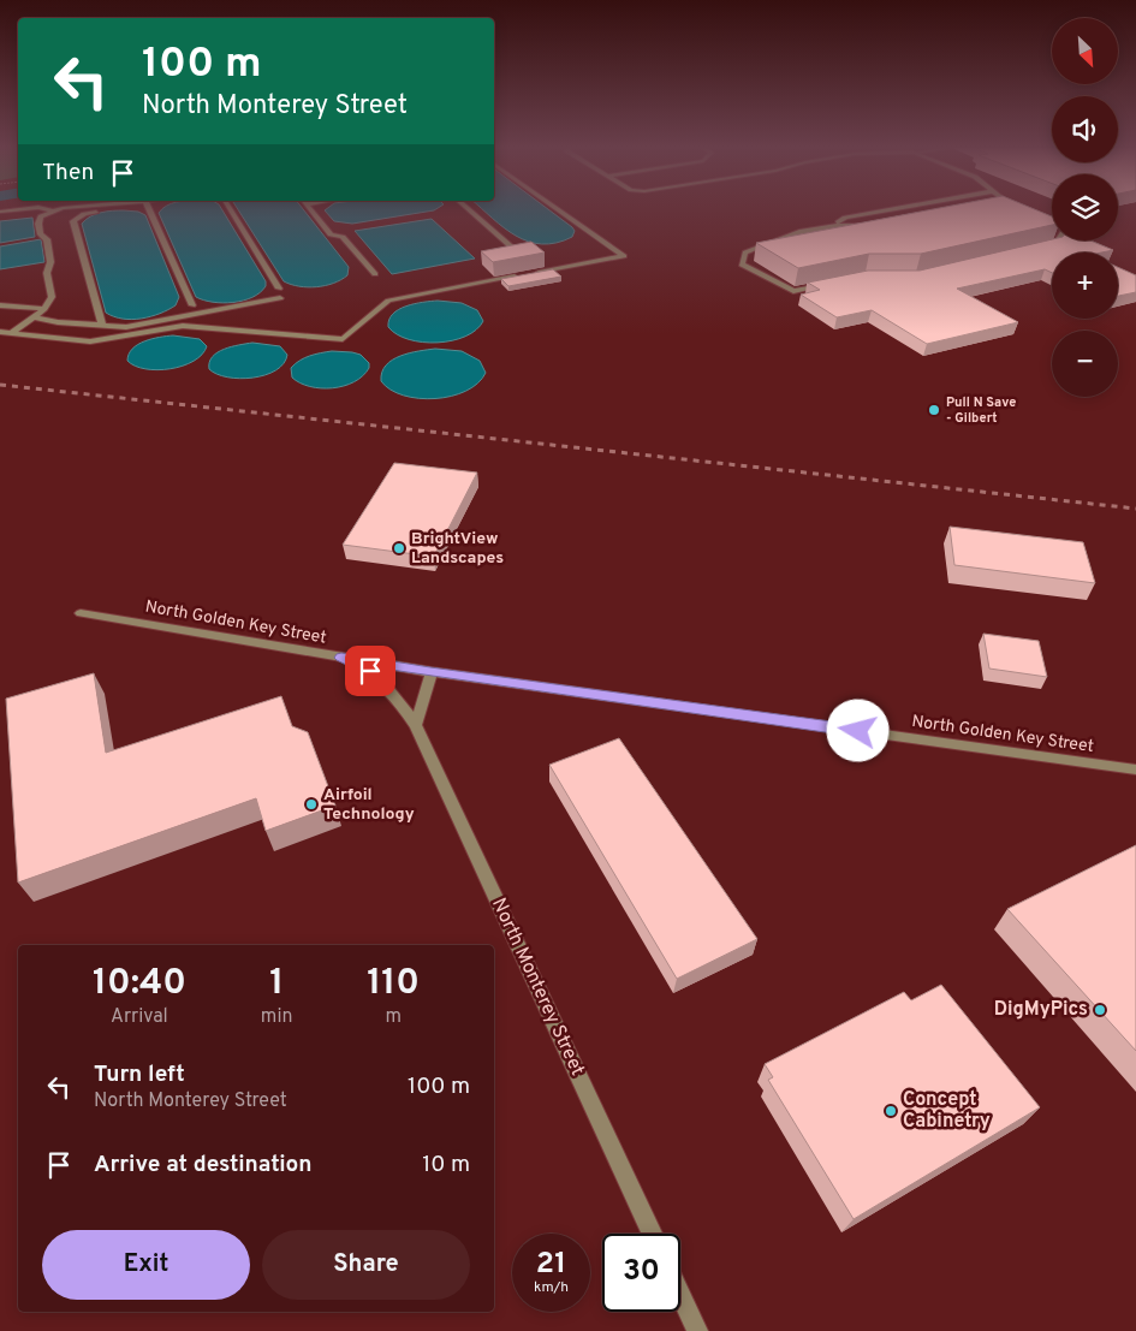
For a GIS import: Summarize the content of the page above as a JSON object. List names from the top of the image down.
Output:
{
  "streets": {
    "street": ["North Golden Key Street", "North Monterey Street"]
  },
  "crossings": [
    ["North Golden Key Street", "North Monterey Street"]
  ],
  "places": [
    "Pull N Save - Gilbert",
    "BrightView Landscapes",
    "Airfoil Technology",
    "DigMyPics",
    "Concept Cabinetry"
  ],
  "north": "bottom right",
  "page": {
    "map_buttons": ["+", "−"],
    "turn": ["100 m", "North Monterey Street"],
    "then": "Then",
    "eta": [
      "10:40",
      "Arrival",
      "1",
      "min",
      "110",
      "m"
    ],
    "list": [
      {
        "name": "Turn left",
        "note": "North Monterey Street",
        "value": "100 m"
      },
      {
        "name": "Arrive at destination",
        "value": "10 m"
      }
    ],
    "buttons": ["Exit", "Share"],
    "speed": "21 km/h",
    "limit": "30"
  }
}
